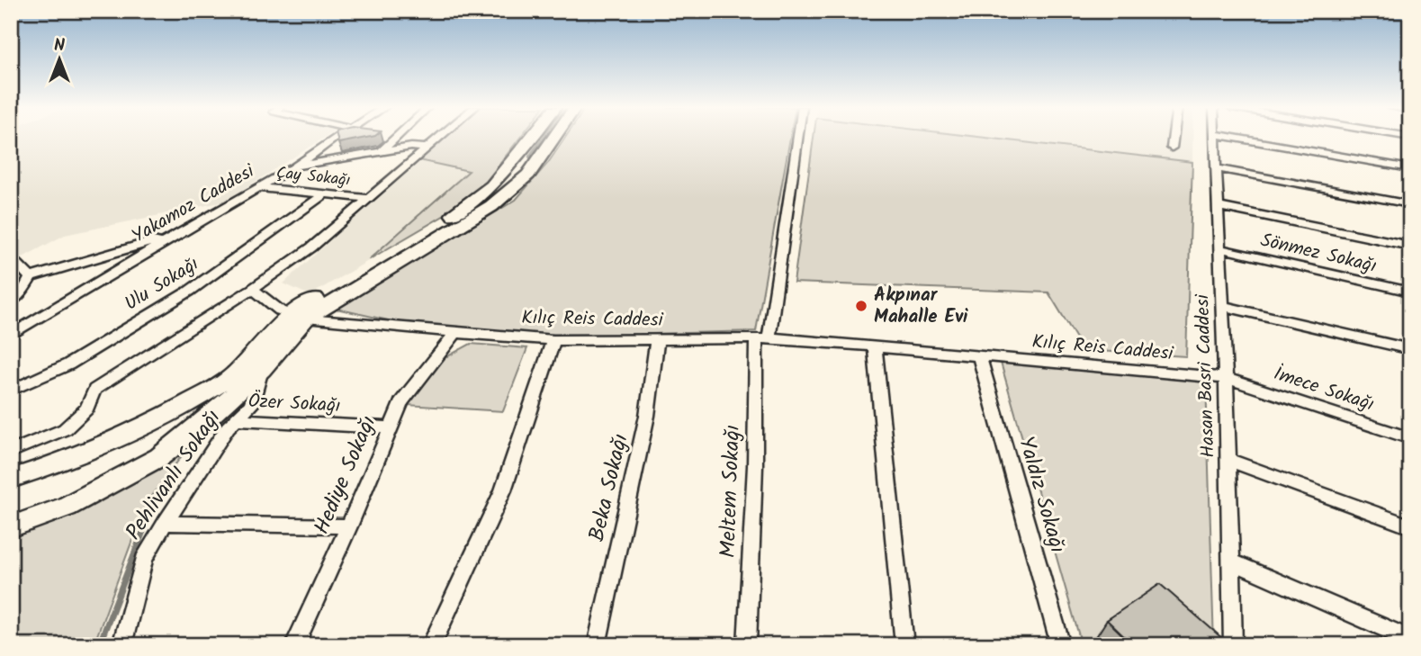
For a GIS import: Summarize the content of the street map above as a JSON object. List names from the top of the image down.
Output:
{
  "streets": {
    "street": [
      "Çay Sokağı",
      "Yakamoz Caddesi",
      "Sönmez Sokağı",
      "Ulu Sokağı",
      "Kılıç Reis Caddesi",
      "Hasan Basri Caddesi",
      "İmece Sokağı",
      "Özer Sokağı",
      "Pehlivanlı Sokağı",
      "Hediye Sokağı",
      "Beka Sokağı",
      "Meltem Sokağı",
      "Yaldız Sokağı"
    ]
  },
  "crossings": [
    ["Çay Sokağı", "Yakamoz Caddesi"],
    ["Çay Sokağı", "Ulu Sokağı"],
    ["Sönmez Sokağı", "Hasan Basri Caddesi"],
    ["Kılıç Reis Caddesi", "Hasan Basri Caddesi"],
    ["Kılıç Reis Caddesi", "İmece Sokağı"],
    ["Kılıç Reis Caddesi", "Hediye Sokağı"],
    ["Kılıç Reis Caddesi", "Beka Sokağı"],
    ["Kılıç Reis Caddesi", "Meltem Sokağı"],
    ["Kılıç Reis Caddesi", "Yaldız Sokağı"],
    ["Hasan Basri Caddesi", "İmece Sokağı"],
    ["Özer Sokağı", "Pehlivanlı Sokağı"],
    ["Özer Sokağı", "Hediye Sokağı"]
  ],
  "places": ["Akpınar Mahalle Evi"],
  "north": "top"
}
